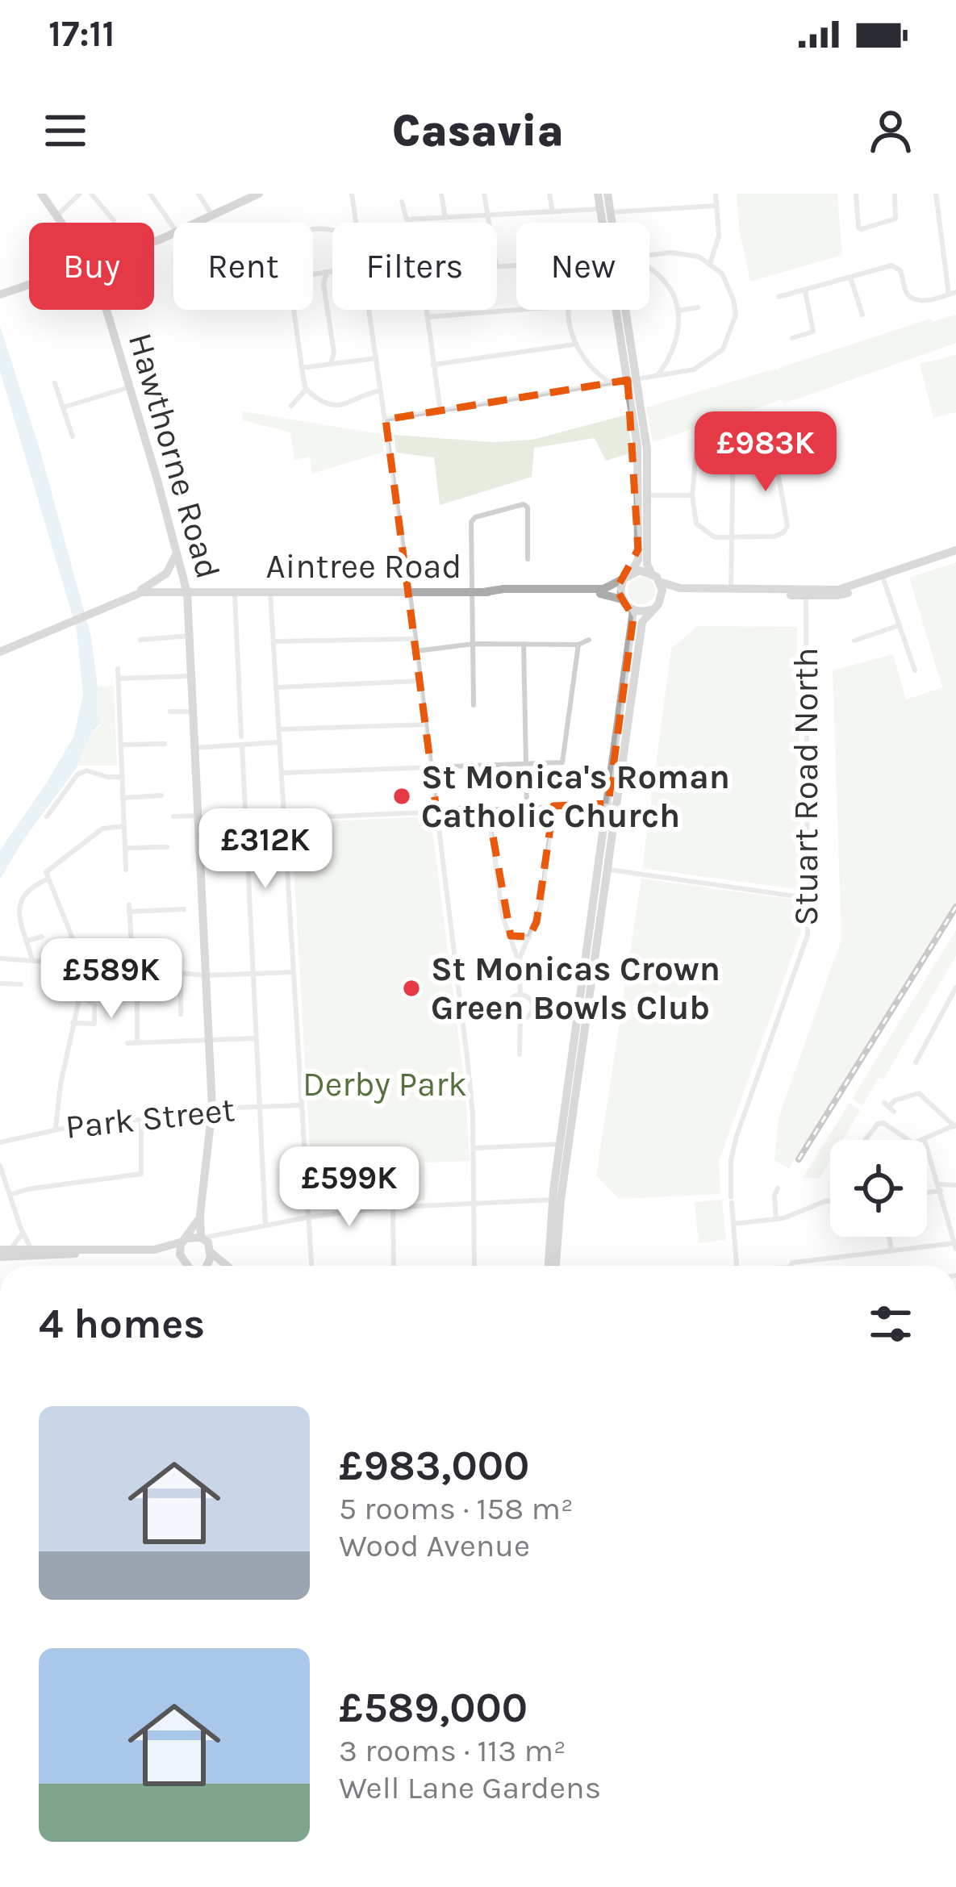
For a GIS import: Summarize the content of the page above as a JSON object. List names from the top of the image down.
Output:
{
  "streets": {
    "main road": ["Hawthorne Road", "Aintree Road"],
    "street": ["Stuart Road North", "Park Street"]
  },
  "crossings": [
    ["Hawthorne Road", "Aintree Road"],
    ["Hawthorne Road", "Park Street"]
  ],
  "parks": ["Derby Park"],
  "places": ["St Monica's Roman Catholic Church", "St Monicas Crown Green Bowls Club"],
  "page": {
    "status": "17:11",
    "header": "Casavia",
    "chip": [
      "Buy",
      "Rent",
      "Filters",
      "New"
    ],
    "price": [
      "£983K",
      "£312K",
      "£589K",
      "£599K"
    ],
    "heading": "4 homes",
    "list": [
      {
        "name": "£983,000",
        "note": "5 rooms · 158 m² · Wood Avenue"
      },
      {
        "name": "£589,000",
        "note": "3 rooms · 113 m² · Well Lane Gardens"
      }
    ]
  }
}
